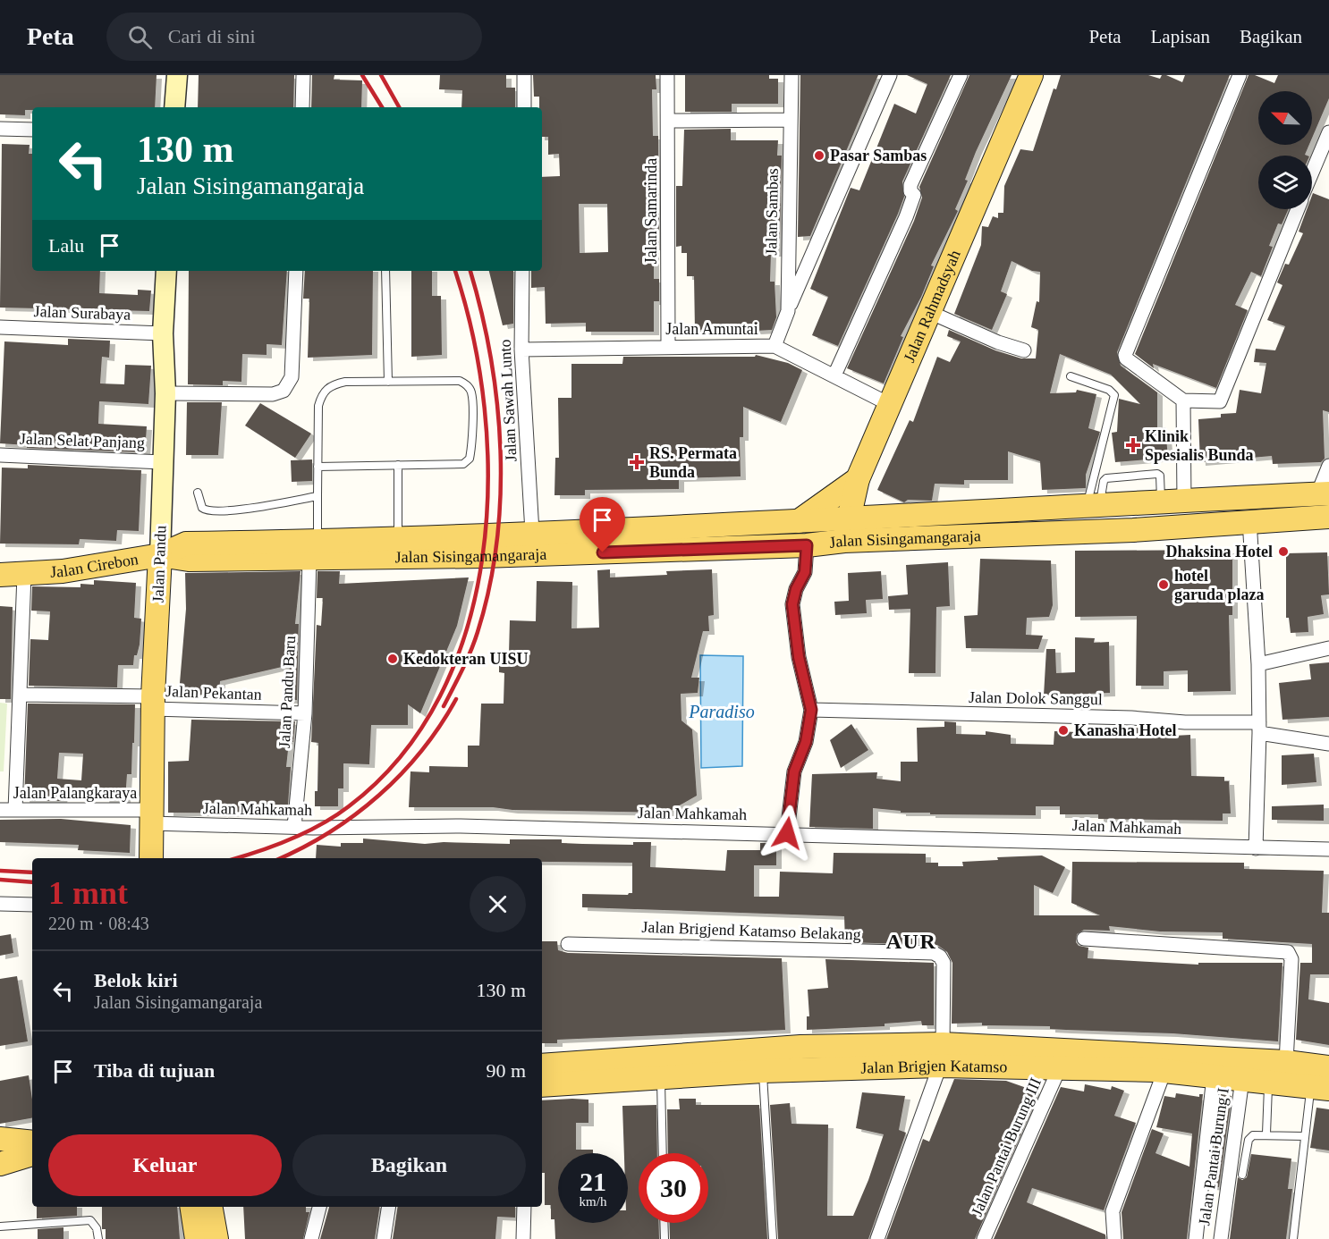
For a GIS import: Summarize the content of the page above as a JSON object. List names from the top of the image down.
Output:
{
  "streets": {
    "main road": [
      "Jalan Rahmadsyah",
      "Jalan Sisingamangaraja",
      "Jalan Pandu",
      "Jalan Cirebon",
      "Jalan Brigjen Katamso"
    ],
    "street": [
      "Jalan Samarinda",
      "Jalan Sambas",
      "Jalan Surabaya",
      "Jalan Amuntai",
      "Jalan Sawah Lunto",
      "Jalan Selat Panjang",
      "Jalan Pandu Baru",
      "Jalan Pekantan",
      "Jalan Dolok Sanggul",
      "Jalan Palangkaraya",
      "Jalan Mahkamah",
      "Jalan Brigjend Katamso Belakang",
      "Jalan Pantai Burung III",
      "Jalan Pantai Burung I"
    ]
  },
  "crossings": [
    ["Jalan Samarinda", "Jalan Amuntai"],
    ["Jalan Sambas", "Jalan Amuntai"],
    ["Jalan Rahmadsyah", "Jalan Amuntai"],
    ["Jalan Rahmadsyah", "Jalan Sisingamangaraja"],
    ["Jalan Surabaya", "Jalan Pandu"],
    ["Jalan Amuntai", "Jalan Sawah Lunto"],
    ["Jalan Sawah Lunto", "Jalan Sisingamangaraja"],
    ["Jalan Selat Panjang", "Jalan Pandu"],
    ["Jalan Sisingamangaraja", "Jalan Pandu"],
    ["Jalan Sisingamangaraja", "Jalan Cirebon"],
    ["Jalan Sisingamangaraja", "Jalan Pandu Baru"],
    ["Jalan Pandu", "Jalan Cirebon"],
    ["Jalan Pandu", "Jalan Pekantan"],
    ["Jalan Pandu", "Jalan Palangkaraya"],
    ["Jalan Pandu", "Jalan Mahkamah"],
    ["Jalan Pandu Baru", "Jalan Pekantan"],
    ["Jalan Pandu Baru", "Jalan Mahkamah"],
    ["Jalan Palangkaraya", "Jalan Mahkamah"],
    ["Jalan Brigjend Katamso Belakang", "Jalan Brigjen Katamso"],
    ["Jalan Brigjen Katamso", "Jalan Pantai Burung III"],
    ["Jalan Brigjen Katamso", "Jalan Pantai Burung I"]
  ],
  "districts": ["AUR"],
  "water": ["Paradiso"],
  "places": {
    "other": [
      "Pasar Sambas",
      "Dhaksina Hotel",
      "hotel garuda plaza",
      "Kedokteran UISU",
      "Kanasha Hotel"
    ],
    "health": ["Klinik Spesialis Bunda", "RS. Permata Bunda"]
  },
  "north": "top left",
  "page": {
    "header": "Peta",
    "search": "Cari di sini",
    "nav": ["Peta", "Lapisan", "Bagikan"],
    "turn": ["130 m", "Jalan Sisingamangaraja"],
    "then": "Lalu",
    "heading": ["1 mnt", "220 m · 08:43"],
    "list": [
      {
        "name": "Belok kiri",
        "note": "Jalan Sisingamangaraja",
        "value": "130 m"
      },
      {
        "name": "Tiba di tujuan",
        "value": "90 m"
      }
    ],
    "buttons": ["Keluar", "Bagikan"],
    "speed": "21 km/h",
    "limit": "30"
  }
}
